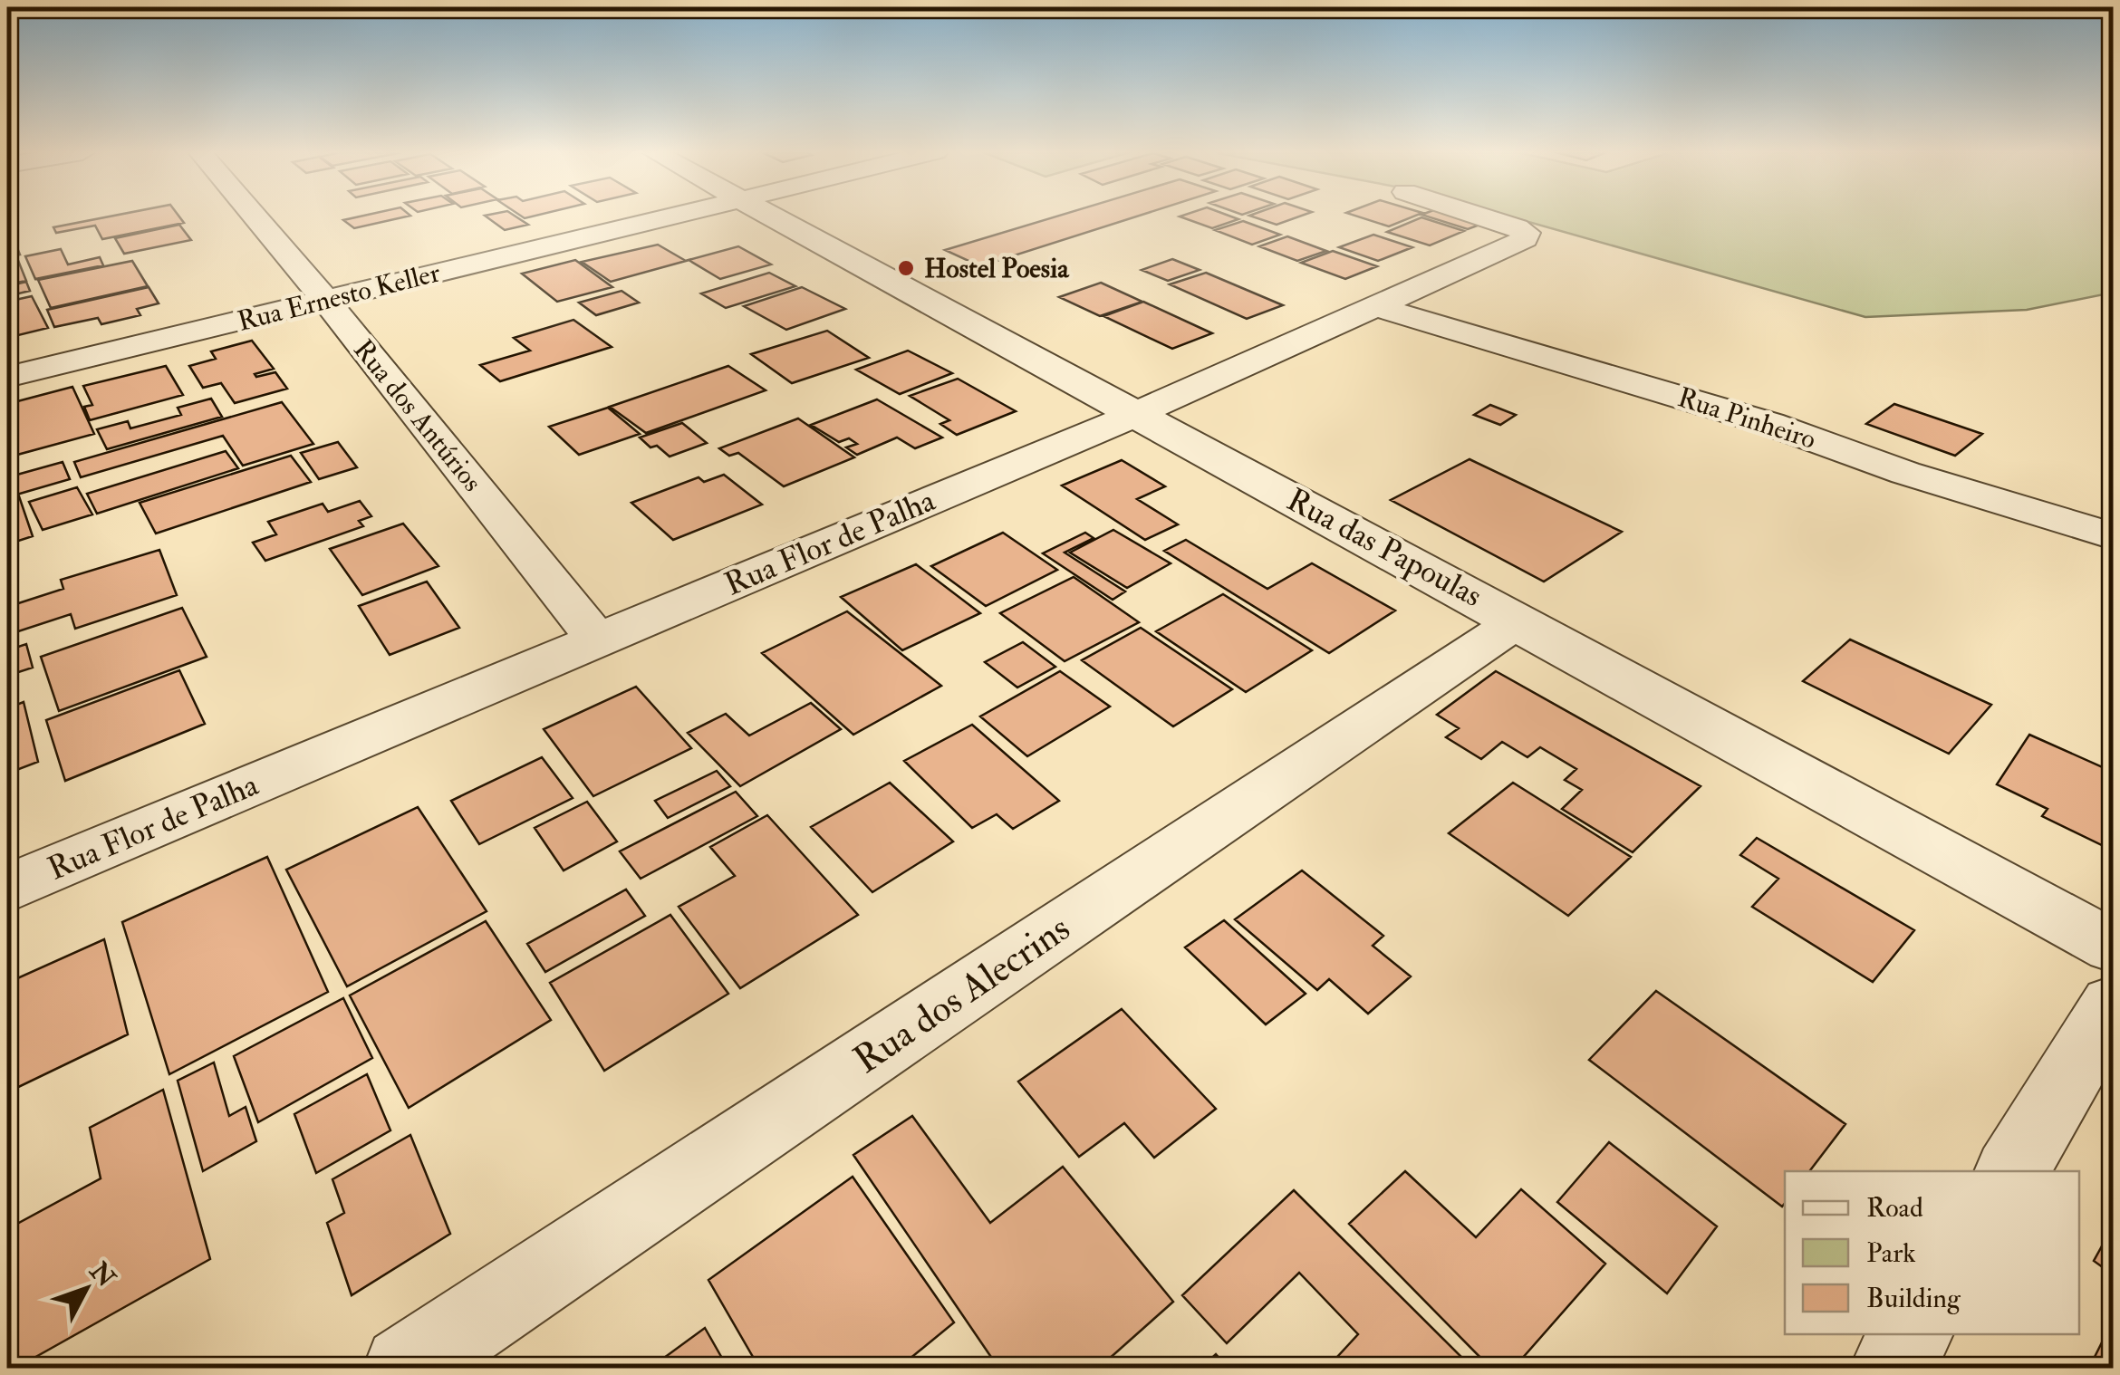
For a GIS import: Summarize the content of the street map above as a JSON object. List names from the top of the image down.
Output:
{
  "streets": {
    "street": [
      "Rua Ernesto Keller",
      "Rua dos Antúrios",
      "Rua Pinheiro",
      "Rua Flor de Palha",
      "Rua das Papoulas",
      "Rua dos Alecrins"
    ]
  },
  "crossings": [
    ["Rua Ernesto Keller", "Rua dos Antúrios"],
    ["Rua dos Antúrios", "Rua Flor de Palha"],
    ["Rua Pinheiro", "Rua Flor de Palha"],
    ["Rua Flor de Palha", "Rua das Papoulas"],
    ["Rua das Papoulas", "Rua dos Alecrins"]
  ],
  "places": ["Hostel Poesia"],
  "legend": ["Road", "Park", "Building"],
  "north": "top right"
}
